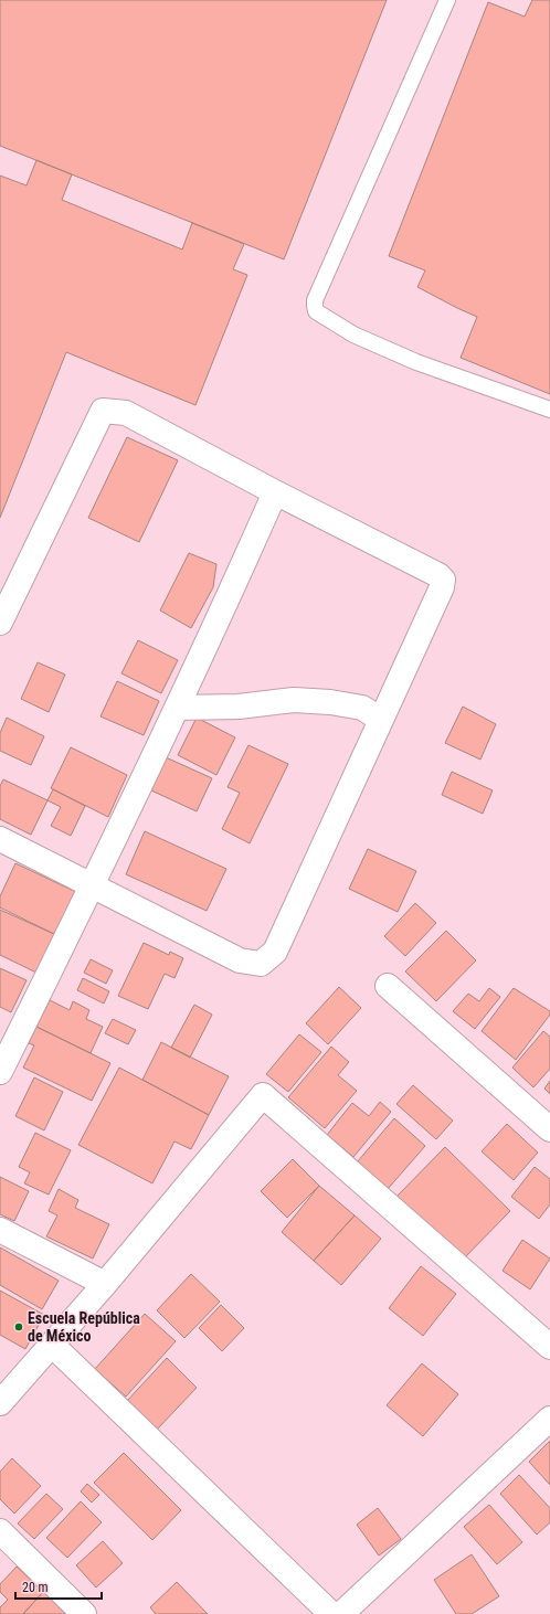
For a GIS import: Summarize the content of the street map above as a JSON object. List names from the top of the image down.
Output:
{
  "places": ["Escuela República de México"],
  "scale_bar": "20 m"
}
